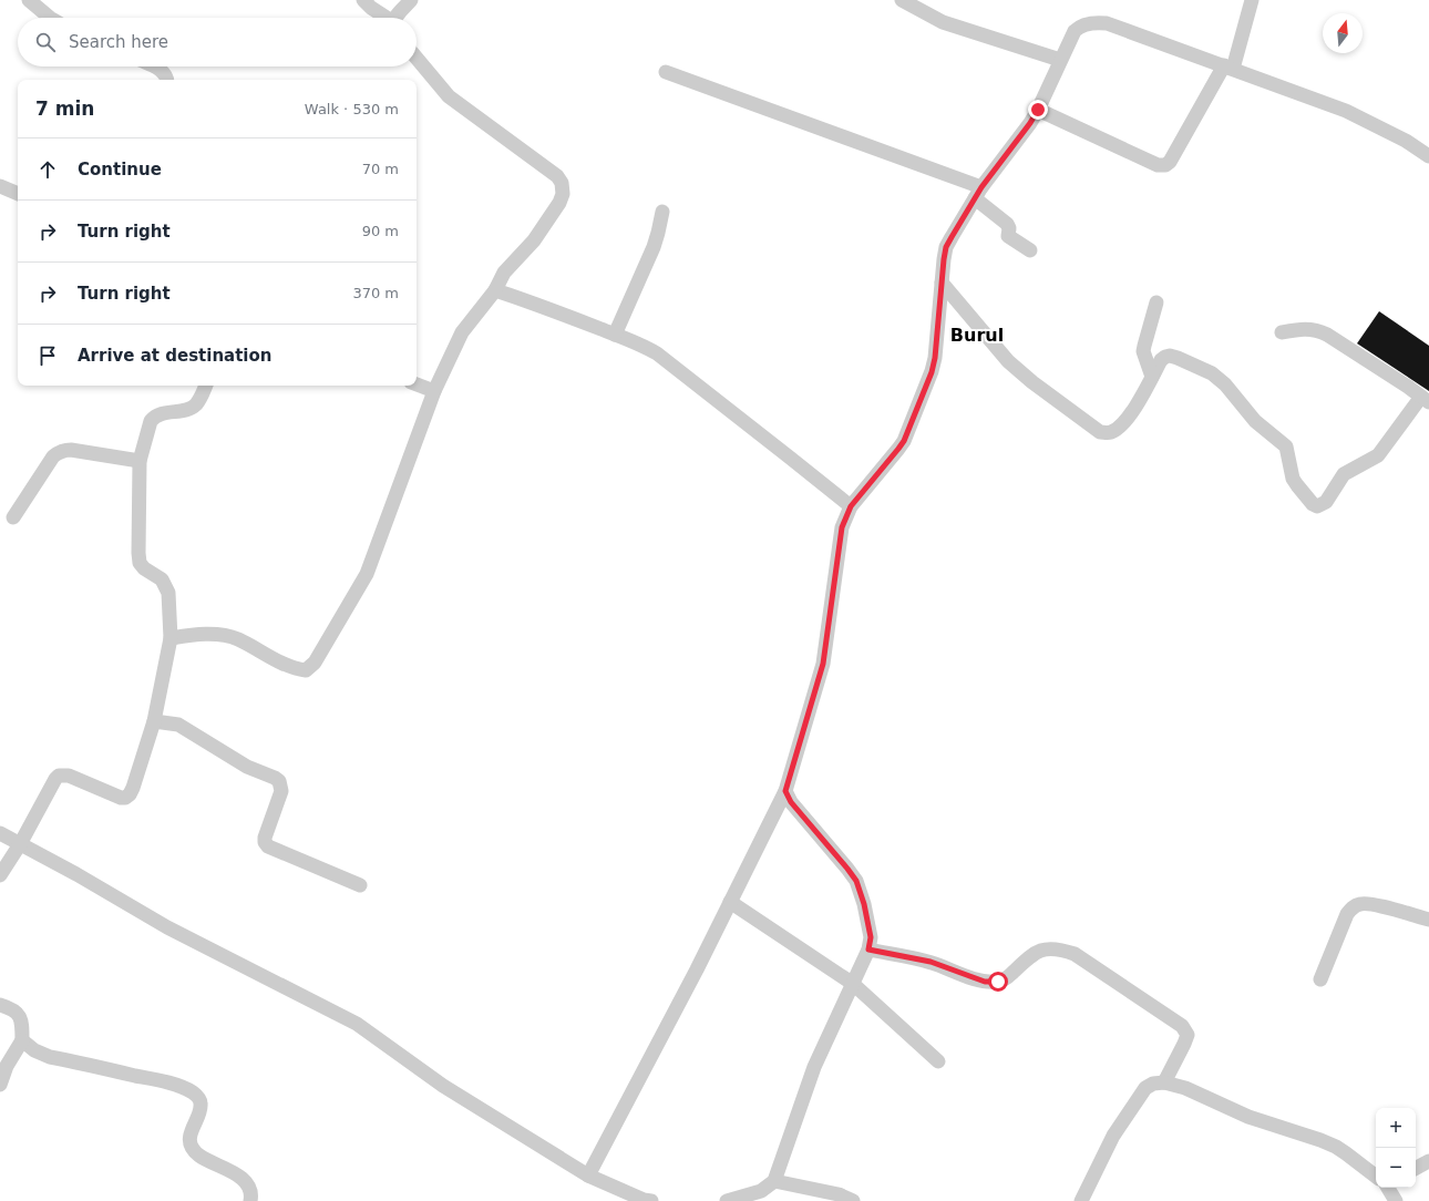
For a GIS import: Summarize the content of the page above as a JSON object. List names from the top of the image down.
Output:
{
  "districts": ["Burul"],
  "north": "top",
  "page": {
    "search": "Search here",
    "heading": ["7 min", "Walk · 530 m"],
    "list": [
      ["Continue", "70 m"],
      ["Turn right", "90 m"],
      ["Turn right", "370 m"],
      "Arrive at destination"
    ],
    "map_buttons": ["+", "−"]
  }
}
